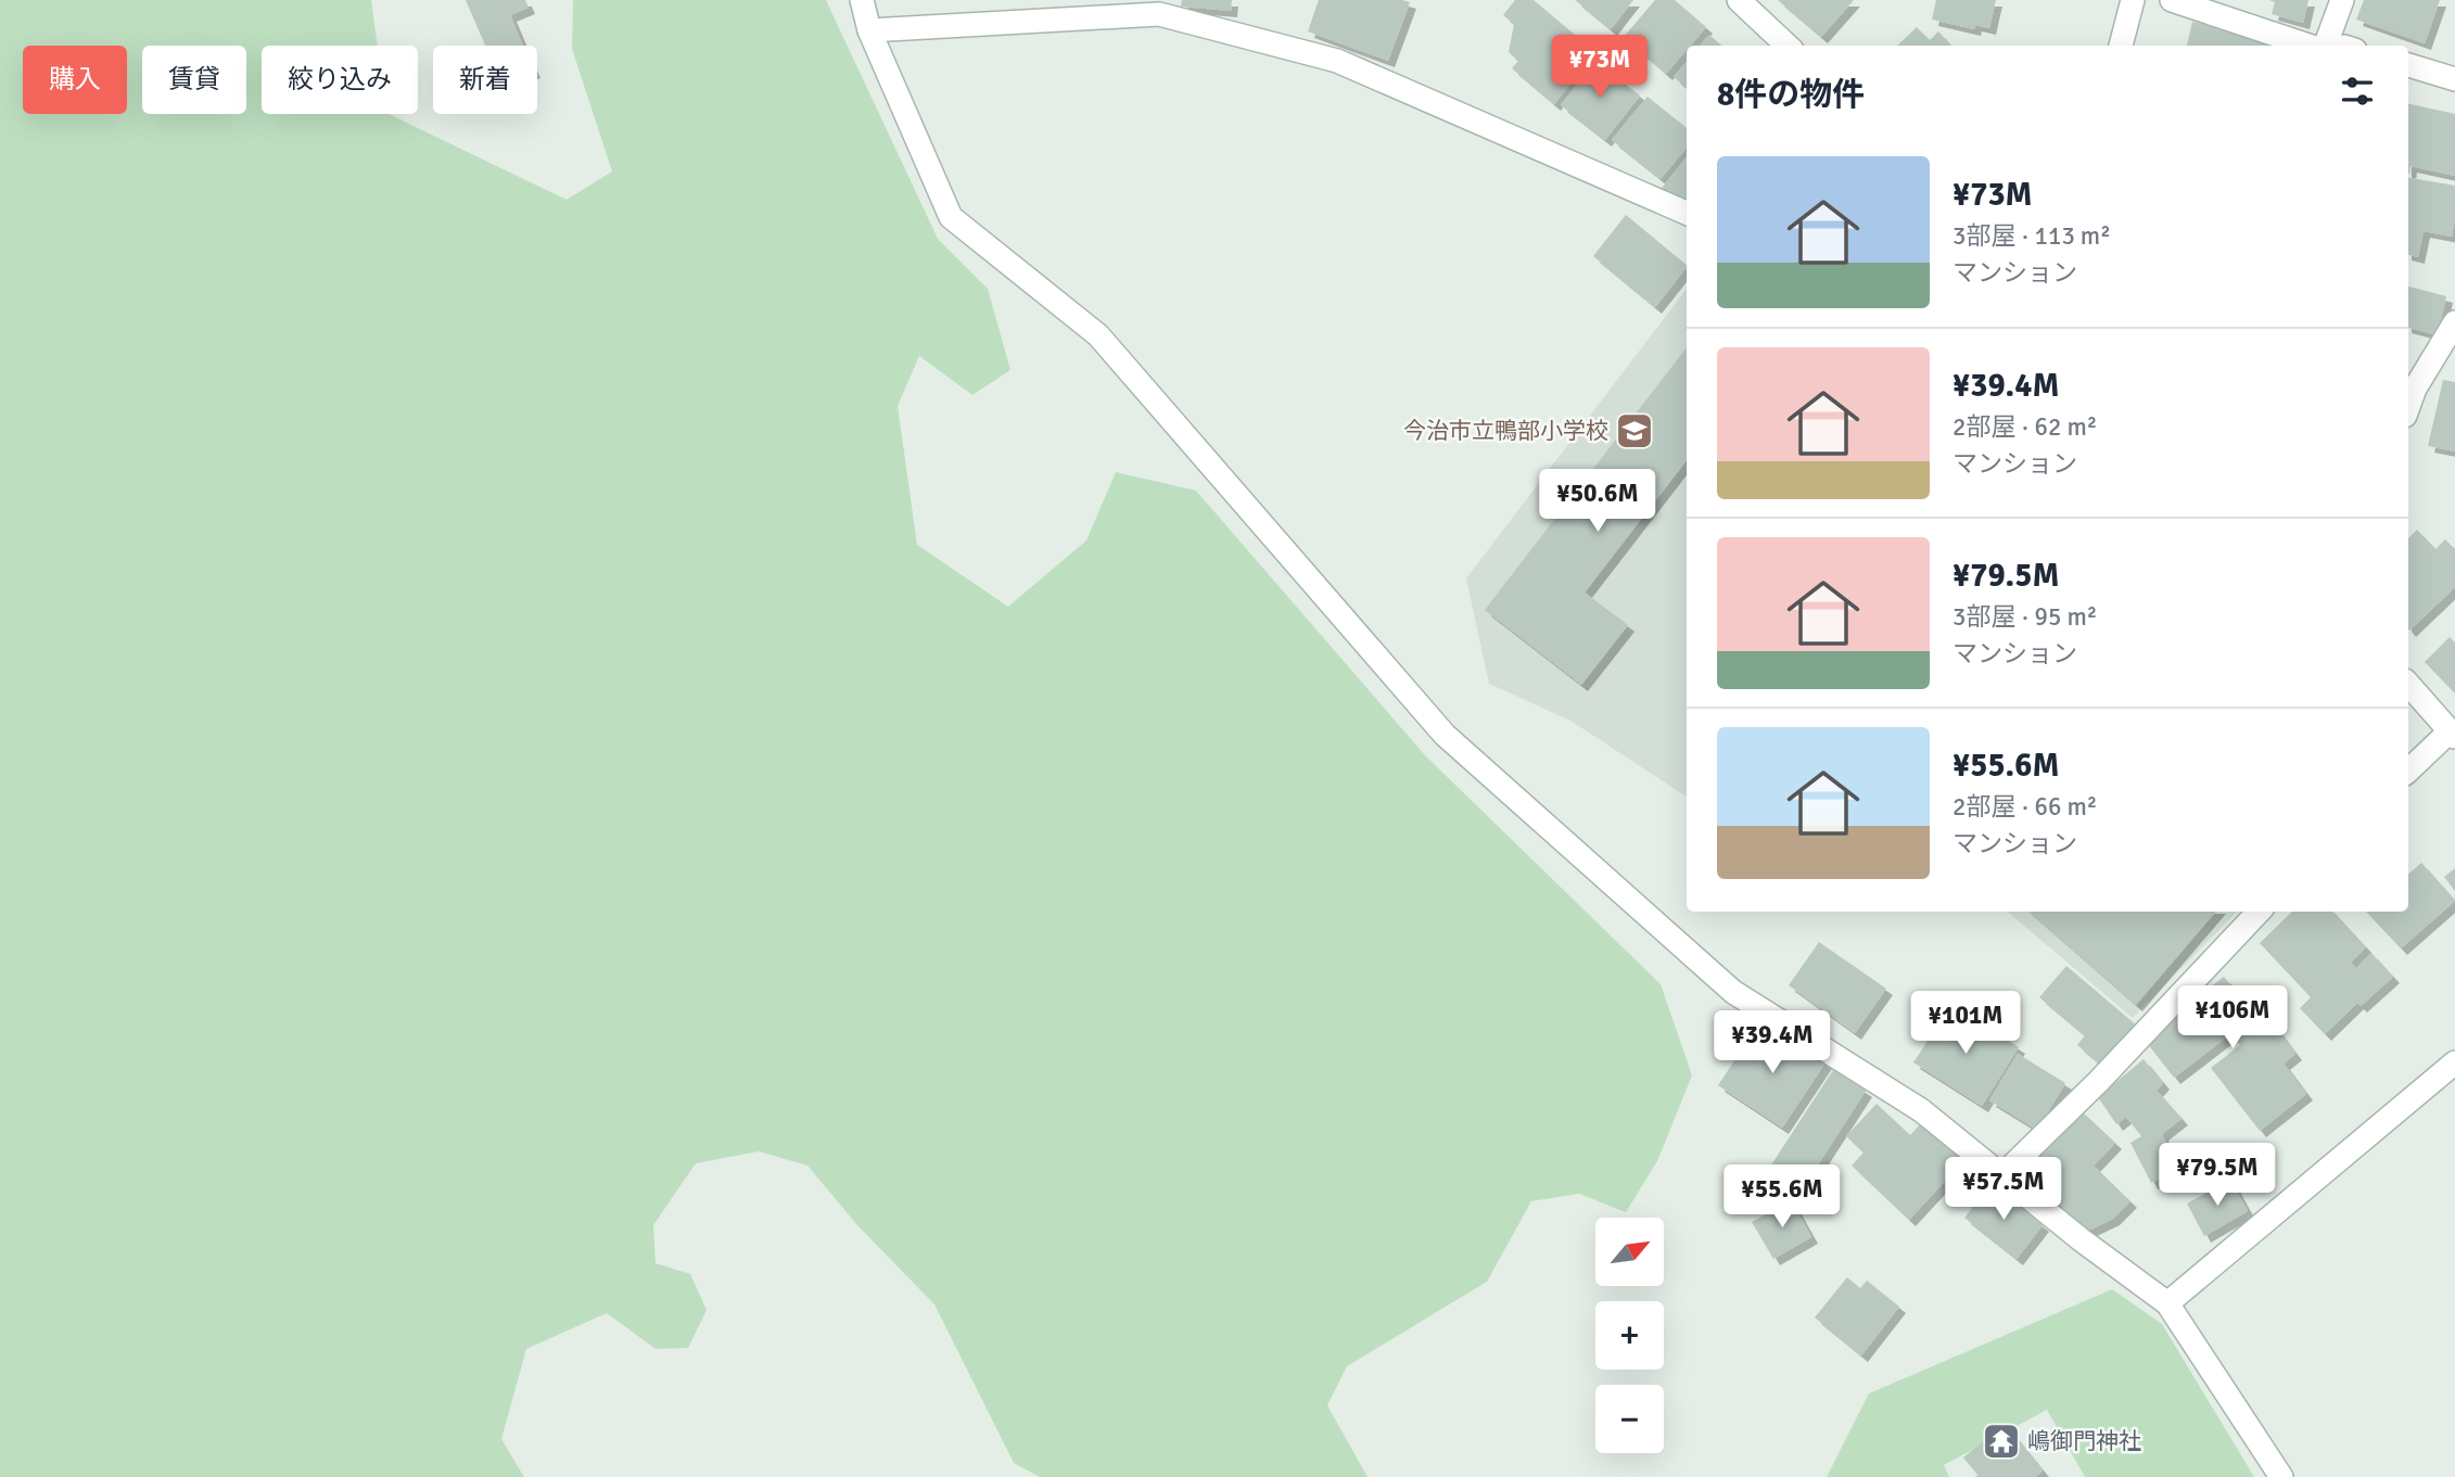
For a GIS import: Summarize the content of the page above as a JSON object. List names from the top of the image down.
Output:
{
  "places": {
    "school or university": ["今治市立鴨部小学校"],
    "temple": ["嶋御門神社"]
  },
  "north": "top right",
  "page": {
    "price": [
      "¥73M",
      "¥50.6M",
      "¥106M",
      "¥101M",
      "¥39.4M",
      "¥79.5M",
      "¥57.5M",
      "¥55.6M"
    ],
    "chip": [
      "購入",
      "賃貸",
      "絞り込み",
      "新着"
    ],
    "heading": "8件の物件",
    "list": [
      {
        "name": "¥73M",
        "note": "3部屋 · 113 m² · マンション"
      },
      {
        "name": "¥39.4M",
        "note": "2部屋 · 62 m² · マンション"
      },
      {
        "name": "¥79.5M",
        "note": "3部屋 · 95 m² · マンション"
      },
      {
        "name": "¥55.6M",
        "note": "2部屋 · 66 m² · マンション"
      }
    ],
    "map_buttons": ["+", "−"]
  }
}
